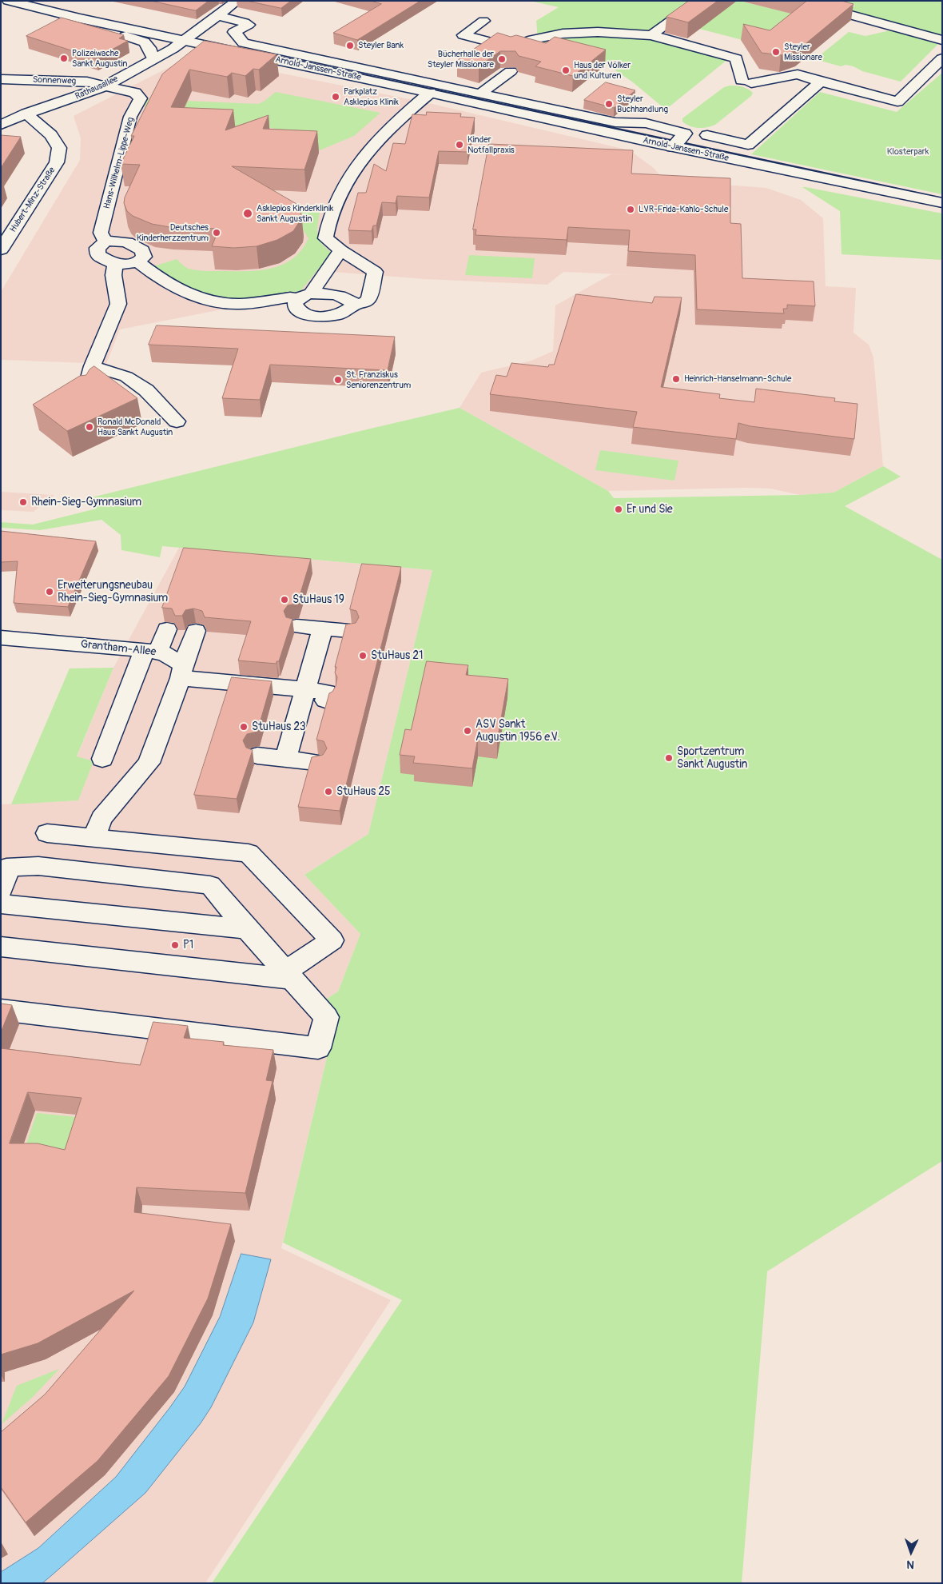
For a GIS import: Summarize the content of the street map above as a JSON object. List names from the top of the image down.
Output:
{
  "streets": {
    "main road": [
      "Arnold-Janssen-Straße",
      "Sonnenweg",
      "Rathausallee",
      "Hans-Wilhelm-Lippe-Weg",
      "Hubert-Minz-Straße",
      "Grantham-Allee"
    ]
  },
  "crossings": [
    ["Arnold-Janssen-Straße", "Rathausallee"],
    ["Sonnenweg", "Rathausallee"],
    ["Sonnenweg", "Hans-Wilhelm-Lippe-Weg"],
    ["Rathausallee", "Hans-Wilhelm-Lippe-Weg"],
    ["Rathausallee", "Hubert-Minz-Straße"]
  ],
  "parks": ["Klosterpark"],
  "places": [
    "Steyler Bank",
    "Steyler Missionare",
    "Polizeiwache Sankt Augustin",
    "Bücherhalle der Steyler Missionare",
    "Haus der Völker und Kulturen",
    "Parkplatz Asklepios Klinik",
    "Steyler Buchhandlung",
    "Kinder Notfallpraxis",
    "LVR-Frida-Kahlo-Schule",
    "Asklepios Kinderklinik Sankt Augustin",
    "Deutsches Kinderherzzentrum",
    "Heinrich-Hanselmann-Schule",
    "St. Franziskus Seniorenzentrum",
    "Ronald McDonald Haus Sankt Augustin",
    "Rhein-Sieg-Gymnasium",
    "Er und Sie",
    "Erweiterungsneubau Rhein-Sieg-Gymnasium",
    "StuHaus 19",
    "StuHaus 21",
    "StuHaus 23",
    "ASV Sankt Augustin 1956 e.V.",
    "Sportzentrum Sankt Augustin",
    "StuHaus 25",
    "P1"
  ],
  "north": "bottom"
}
